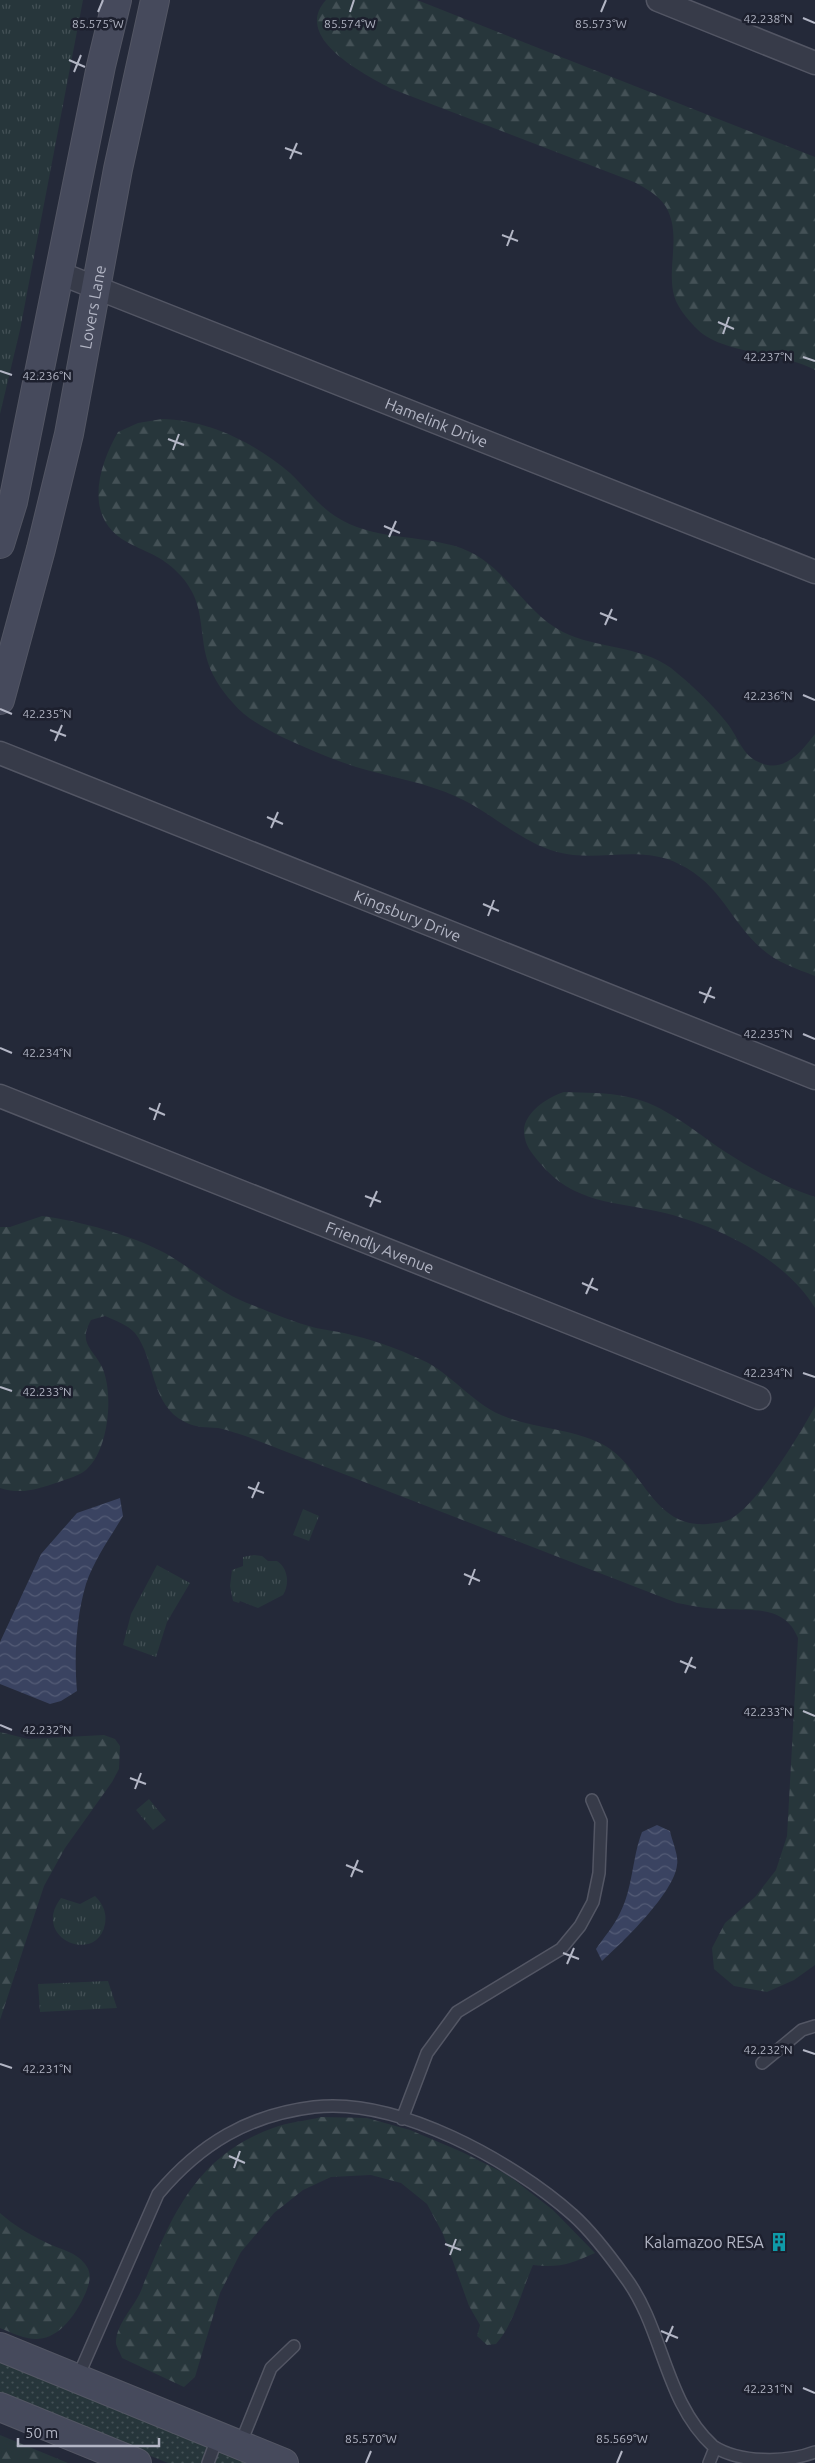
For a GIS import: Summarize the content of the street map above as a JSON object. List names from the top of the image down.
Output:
{
  "streets": {
    "street": [
      "Lovers Lane",
      "Hamelink Drive",
      "Kingsbury Drive",
      "Friendly Avenue"
    ]
  },
  "crossings": [
    ["Lovers Lane", "Hamelink Drive"]
  ],
  "places": {
    "building": ["Kalamazoo RESA"]
  },
  "scale_bar": "50 m",
  "coordinates": [
    "42.238°N",
    "85.575°W",
    "85.574°W",
    "85.573°W",
    "42.237°N",
    "42.236°N",
    "42.235°N",
    "42.234°N",
    "42.233°N",
    "42.232°N",
    "42.231°N",
    "85.570°W",
    "85.569°W"
  ]
}
